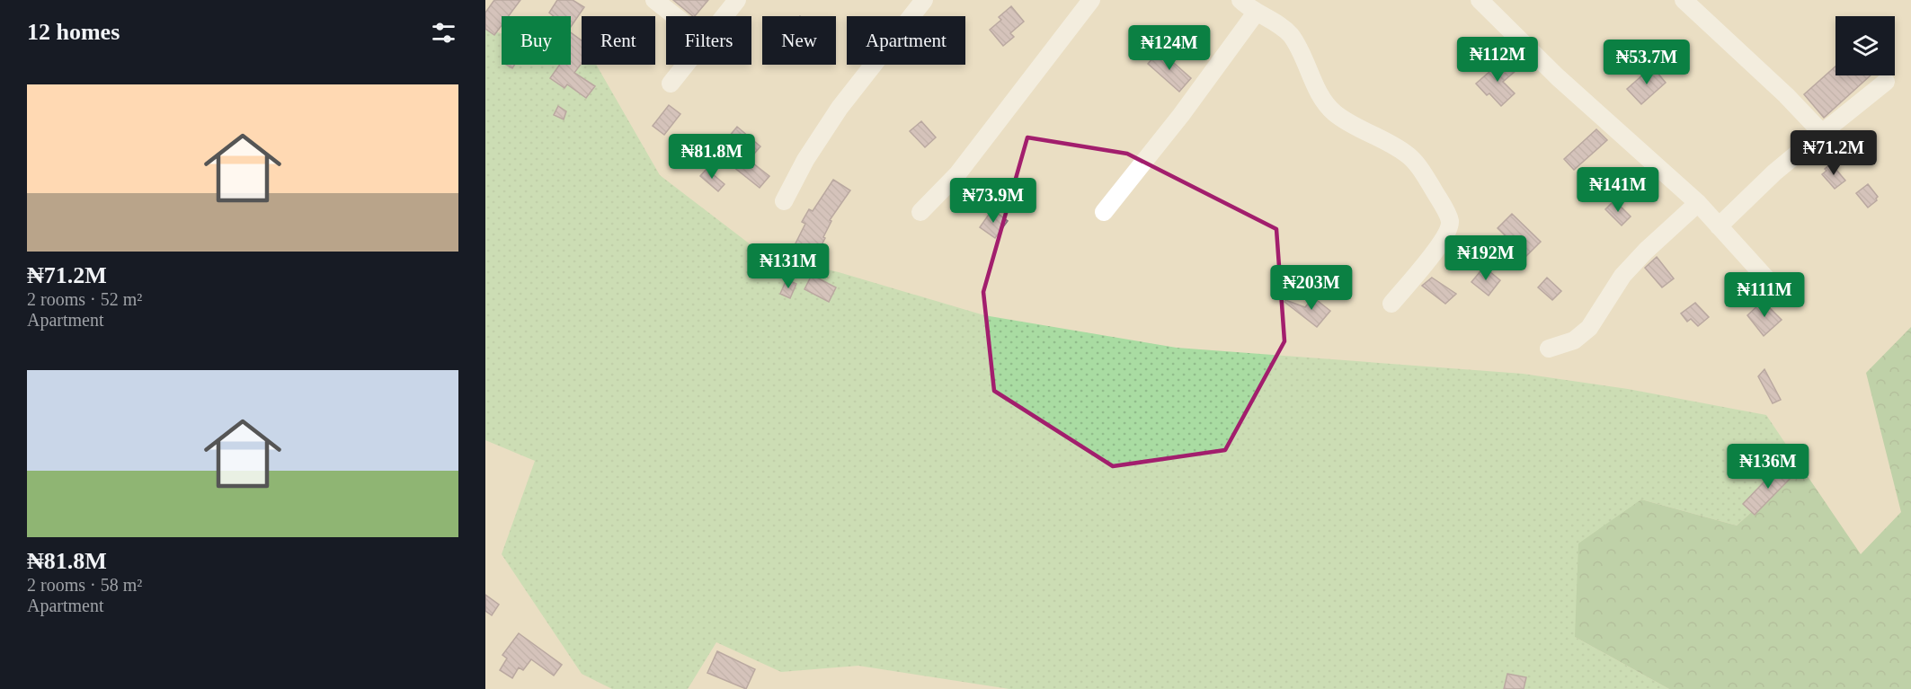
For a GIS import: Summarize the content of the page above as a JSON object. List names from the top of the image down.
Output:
{
  "page": {
    "heading": "12 homes",
    "chip": [
      "Buy",
      "Rent",
      "Filters",
      "New",
      "Apartment"
    ],
    "price": [
      "₦124M",
      "₦112M",
      "₦53.7M",
      "₦71.2M",
      "₦81.8M",
      "₦141M",
      "₦73.9M",
      "₦192M",
      "₦131M",
      "₦203M",
      "₦111M",
      "₦136M"
    ],
    "list": [
      {
        "name": "₦71.2M",
        "note": "2 rooms · 52 m² · Apartment"
      },
      {
        "name": "₦81.8M",
        "note": "2 rooms · 58 m² · Apartment"
      }
    ]
  }
}
